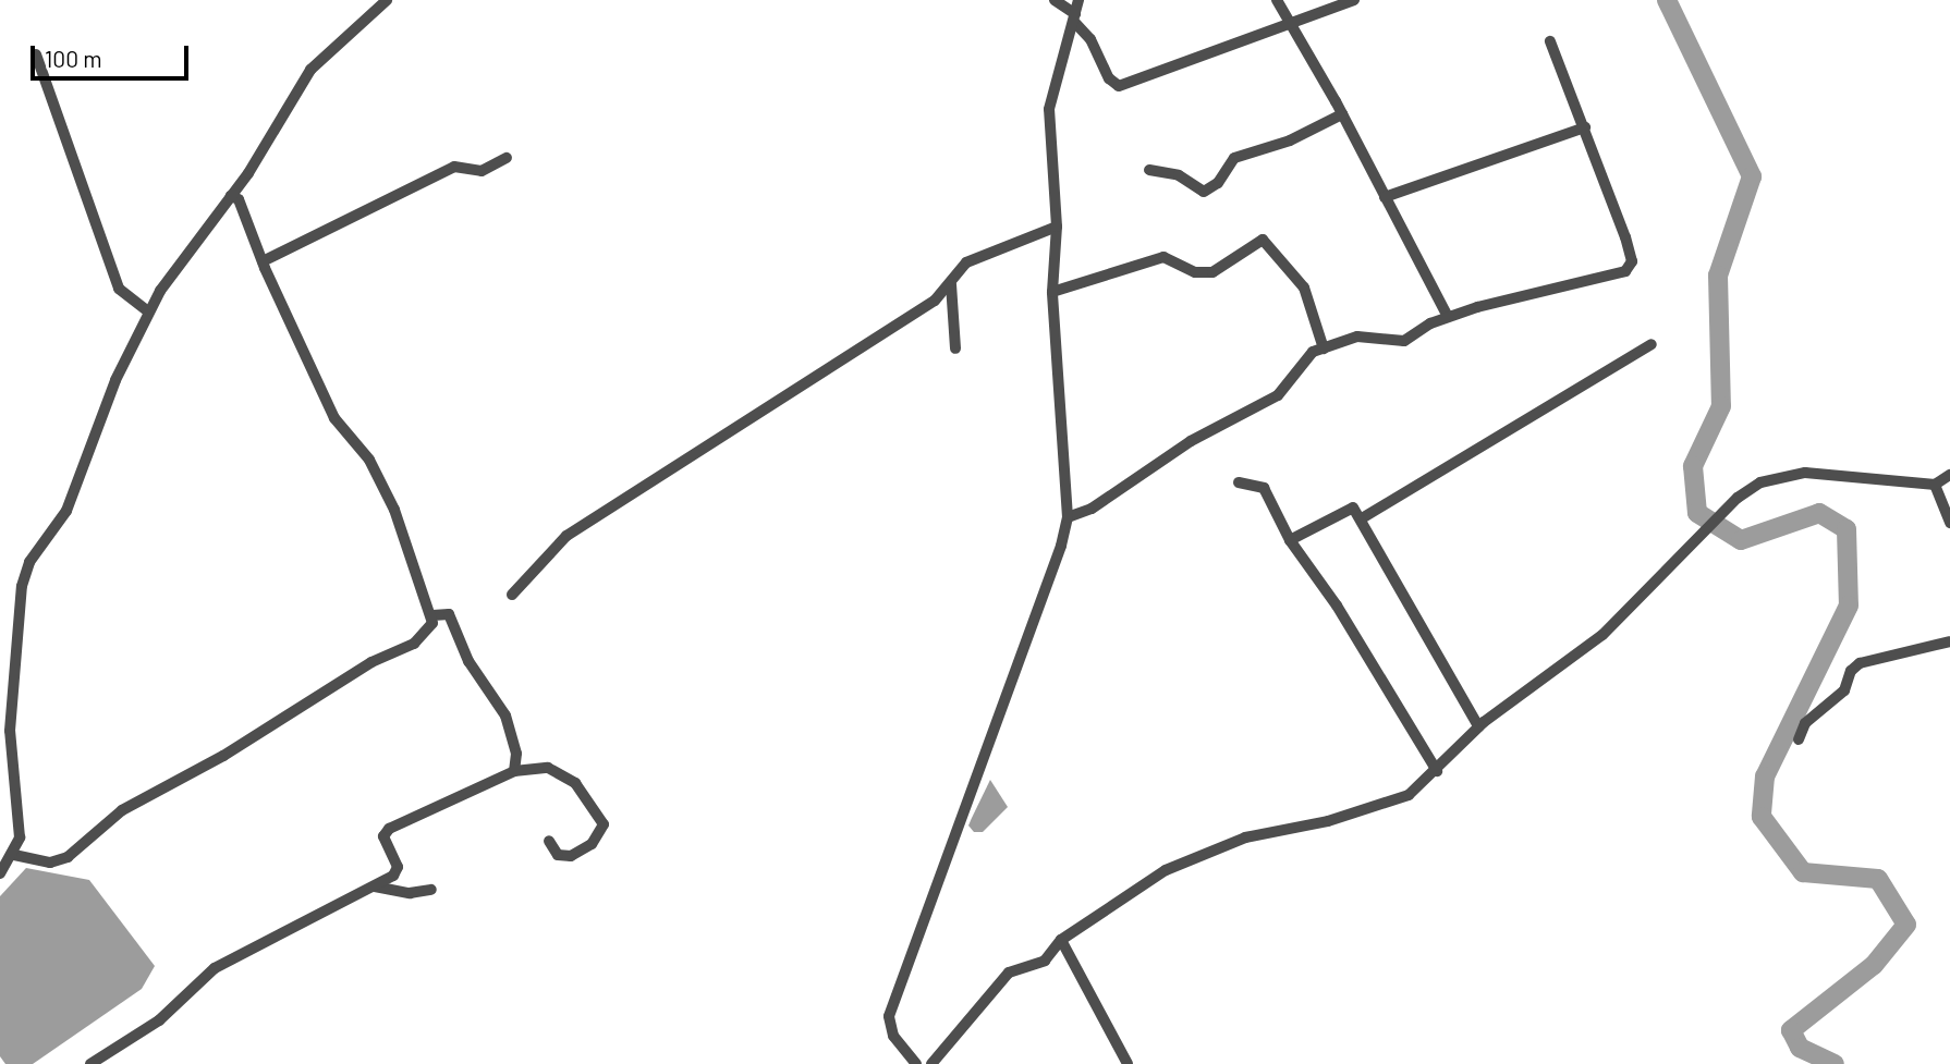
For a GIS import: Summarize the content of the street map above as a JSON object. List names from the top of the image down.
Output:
{
  "scale_bar": "100 m"
}
